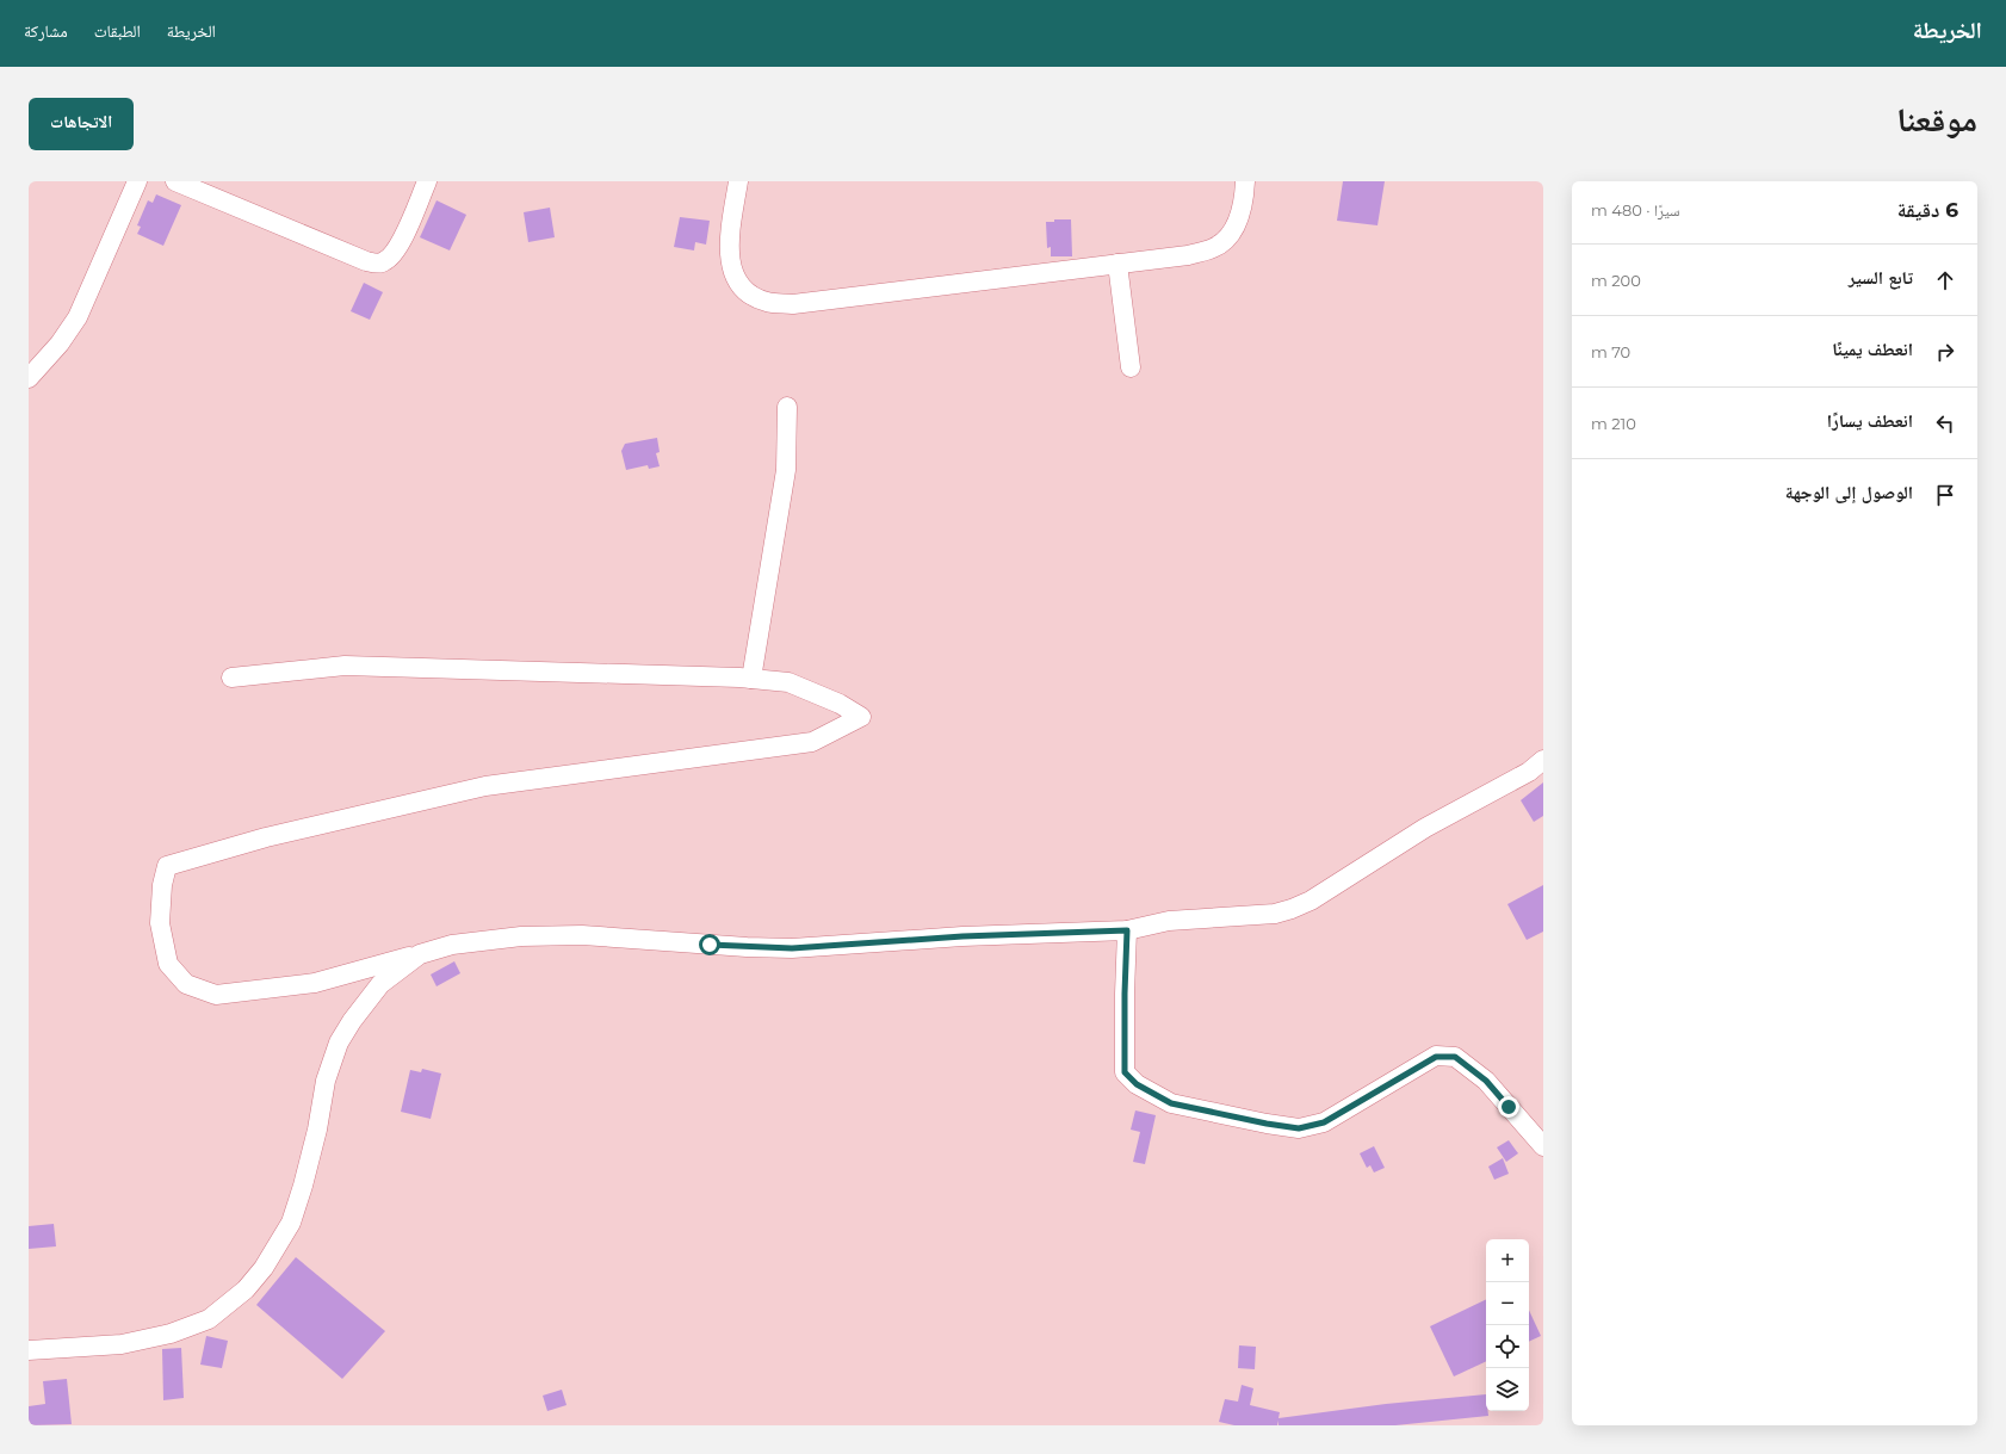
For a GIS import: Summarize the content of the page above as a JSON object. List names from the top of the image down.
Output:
{
  "page": {
    "header": "الخريطة",
    "nav": ["الخريطة", "الطبقات", "مشاركة"],
    "title": "موقعنا",
    "buttons": "الاتجاهات",
    "heading": ["6 دقيقة", "سيرًا · 480 m"],
    "list": [
      ["تابع السير", "200 m"],
      ["انعطف يمينًا", "70 m"],
      ["انعطف يسارًا", "210 m"],
      "الوصول إلى الوجهة"
    ],
    "map_buttons": ["+", "−"]
  }
}
